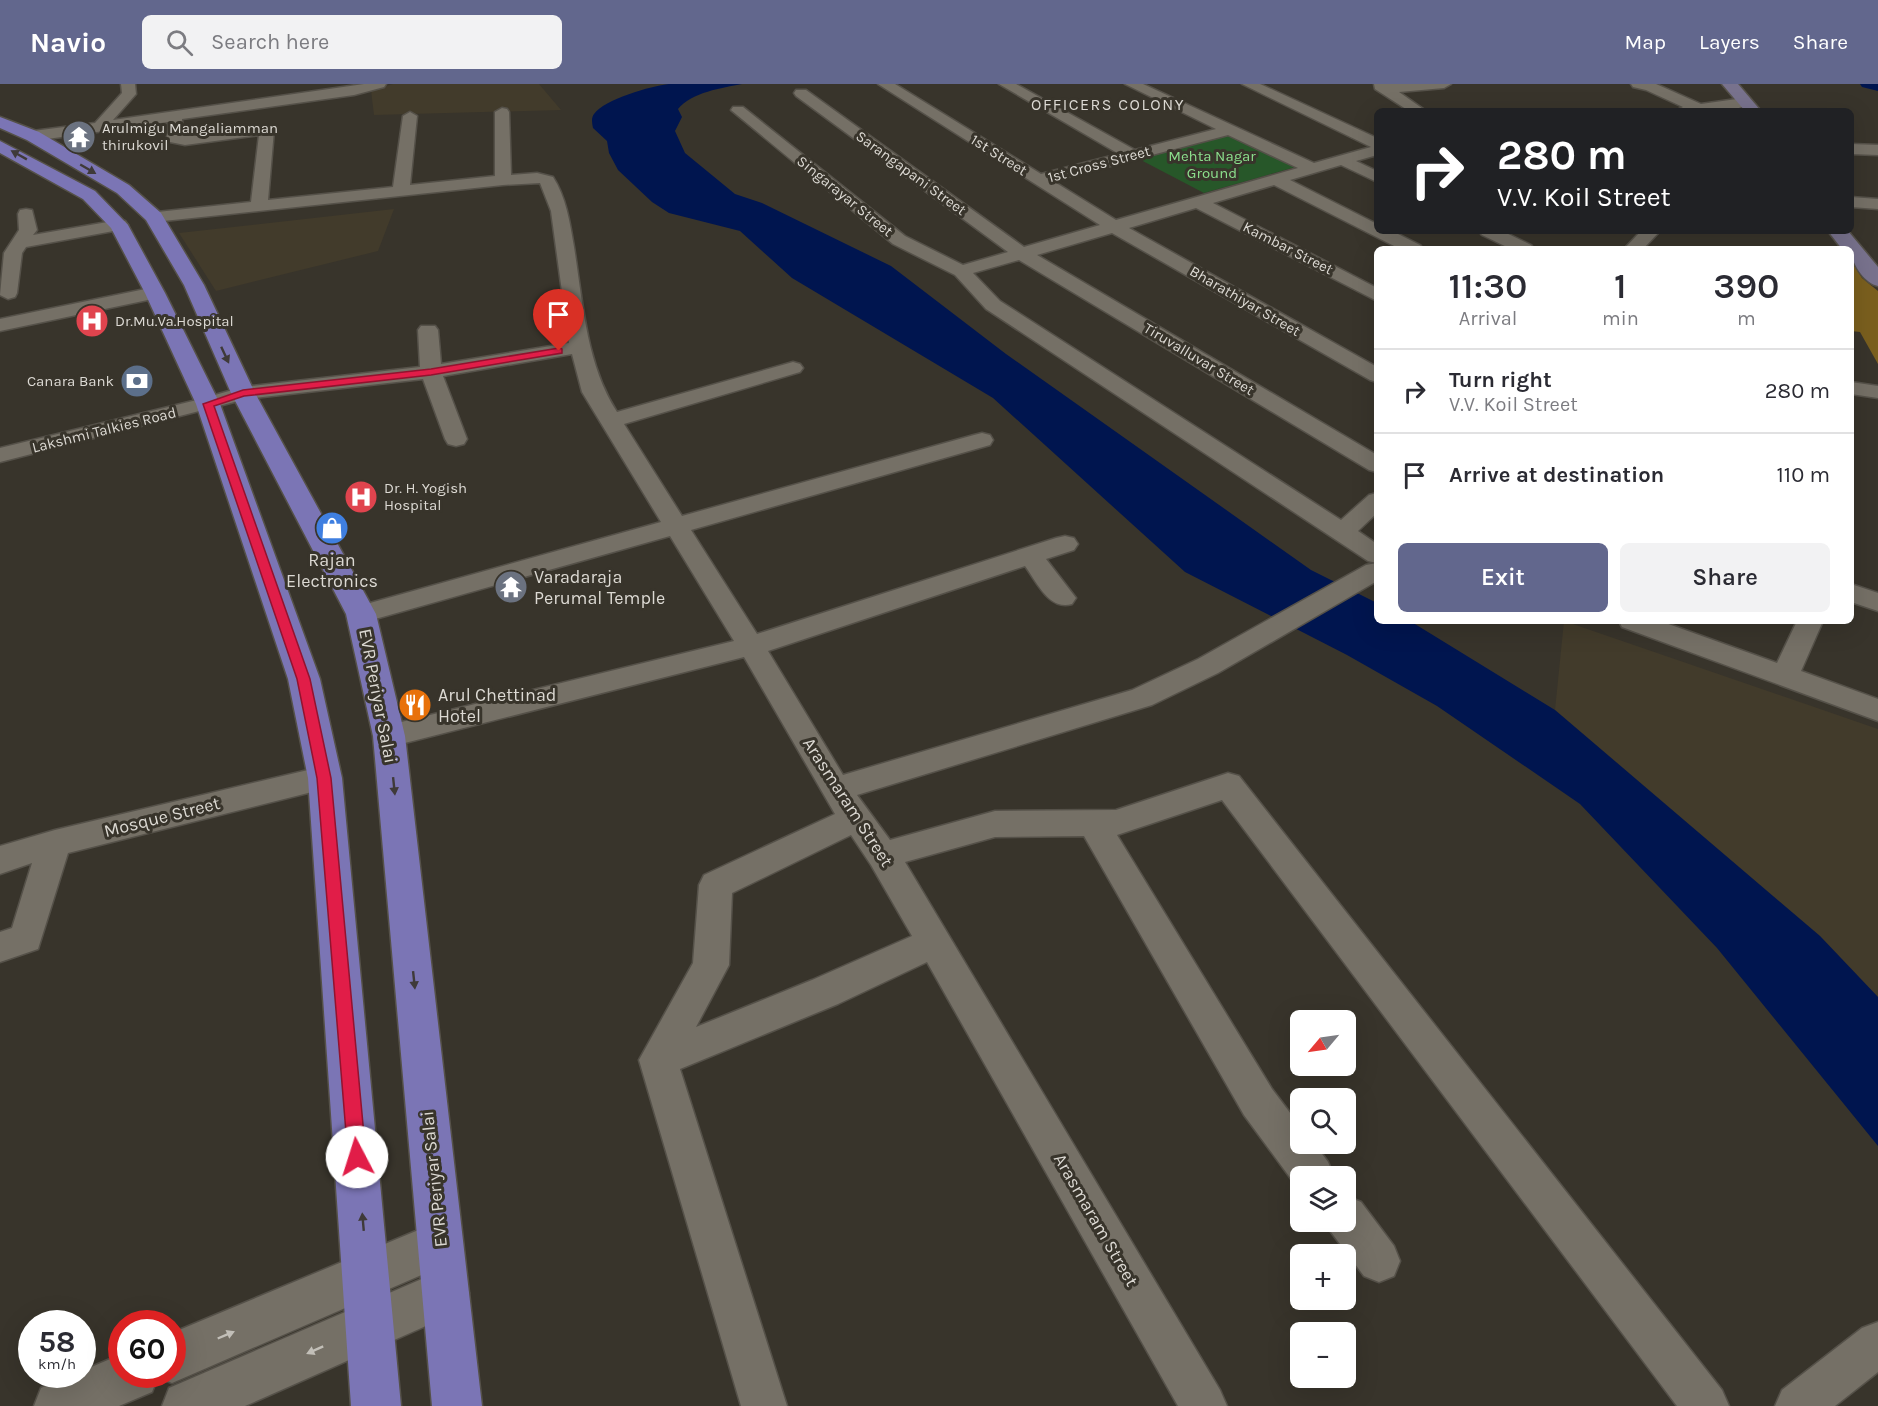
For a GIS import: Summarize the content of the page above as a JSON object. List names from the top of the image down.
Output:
{
  "streets": {
    "main road": ["EVR Periyar Salai"],
    "street": [
      "1st Street",
      "1st Cross Street",
      "Sarangapani Street",
      "Singarayar Street",
      "Kambar Street",
      "Bharathiyar Street",
      "Tiruvalluvar Street",
      "Lakshmi Talkies Road",
      "Arasmaram Street",
      "Mosque Street"
    ]
  },
  "crossings": [
    ["1st Street", "1st Cross Street"],
    ["1st Street", "Bharathiyar Street"],
    ["Sarangapani Street", "Tiruvalluvar Street"],
    ["Lakshmi Talkies Road", "EVR Periyar Salai"],
    ["Lakshmi Talkies Road", "Arasmaram Street"]
  ],
  "districts": ["OFFICERS COLONY"],
  "parks": ["Mehta Nagar Ground"],
  "places": {
    "temple": ["Arulmigu Mangaliamman thirukovil", "Varadaraja Perumal Temple"],
    "hospital": ["Dr.Mu.Va.Hospital", "Dr. H. Yogish Hospital"],
    "bank": ["Canara Bank"],
    "shop": ["Rajan Electronics"],
    "restaurant": ["Arul Chettinad Hotel"]
  },
  "north": "bottom left",
  "page": {
    "header": "Navio",
    "search": "Search here",
    "nav": ["Map", "Layers", "Share"],
    "turn": ["280 m", "V.V. Koil Street"],
    "eta": [
      "11:30",
      "Arrival",
      "1",
      "min",
      "390",
      "m"
    ],
    "list": [
      {
        "name": "Turn right",
        "note": "V.V. Koil Street",
        "value": "280 m"
      },
      {
        "name": "Arrive at destination",
        "value": "110 m"
      }
    ],
    "buttons": ["Exit", "Share"],
    "map_buttons": ["+", "−"],
    "speed": "58 km/h",
    "limit": "60"
  }
}
